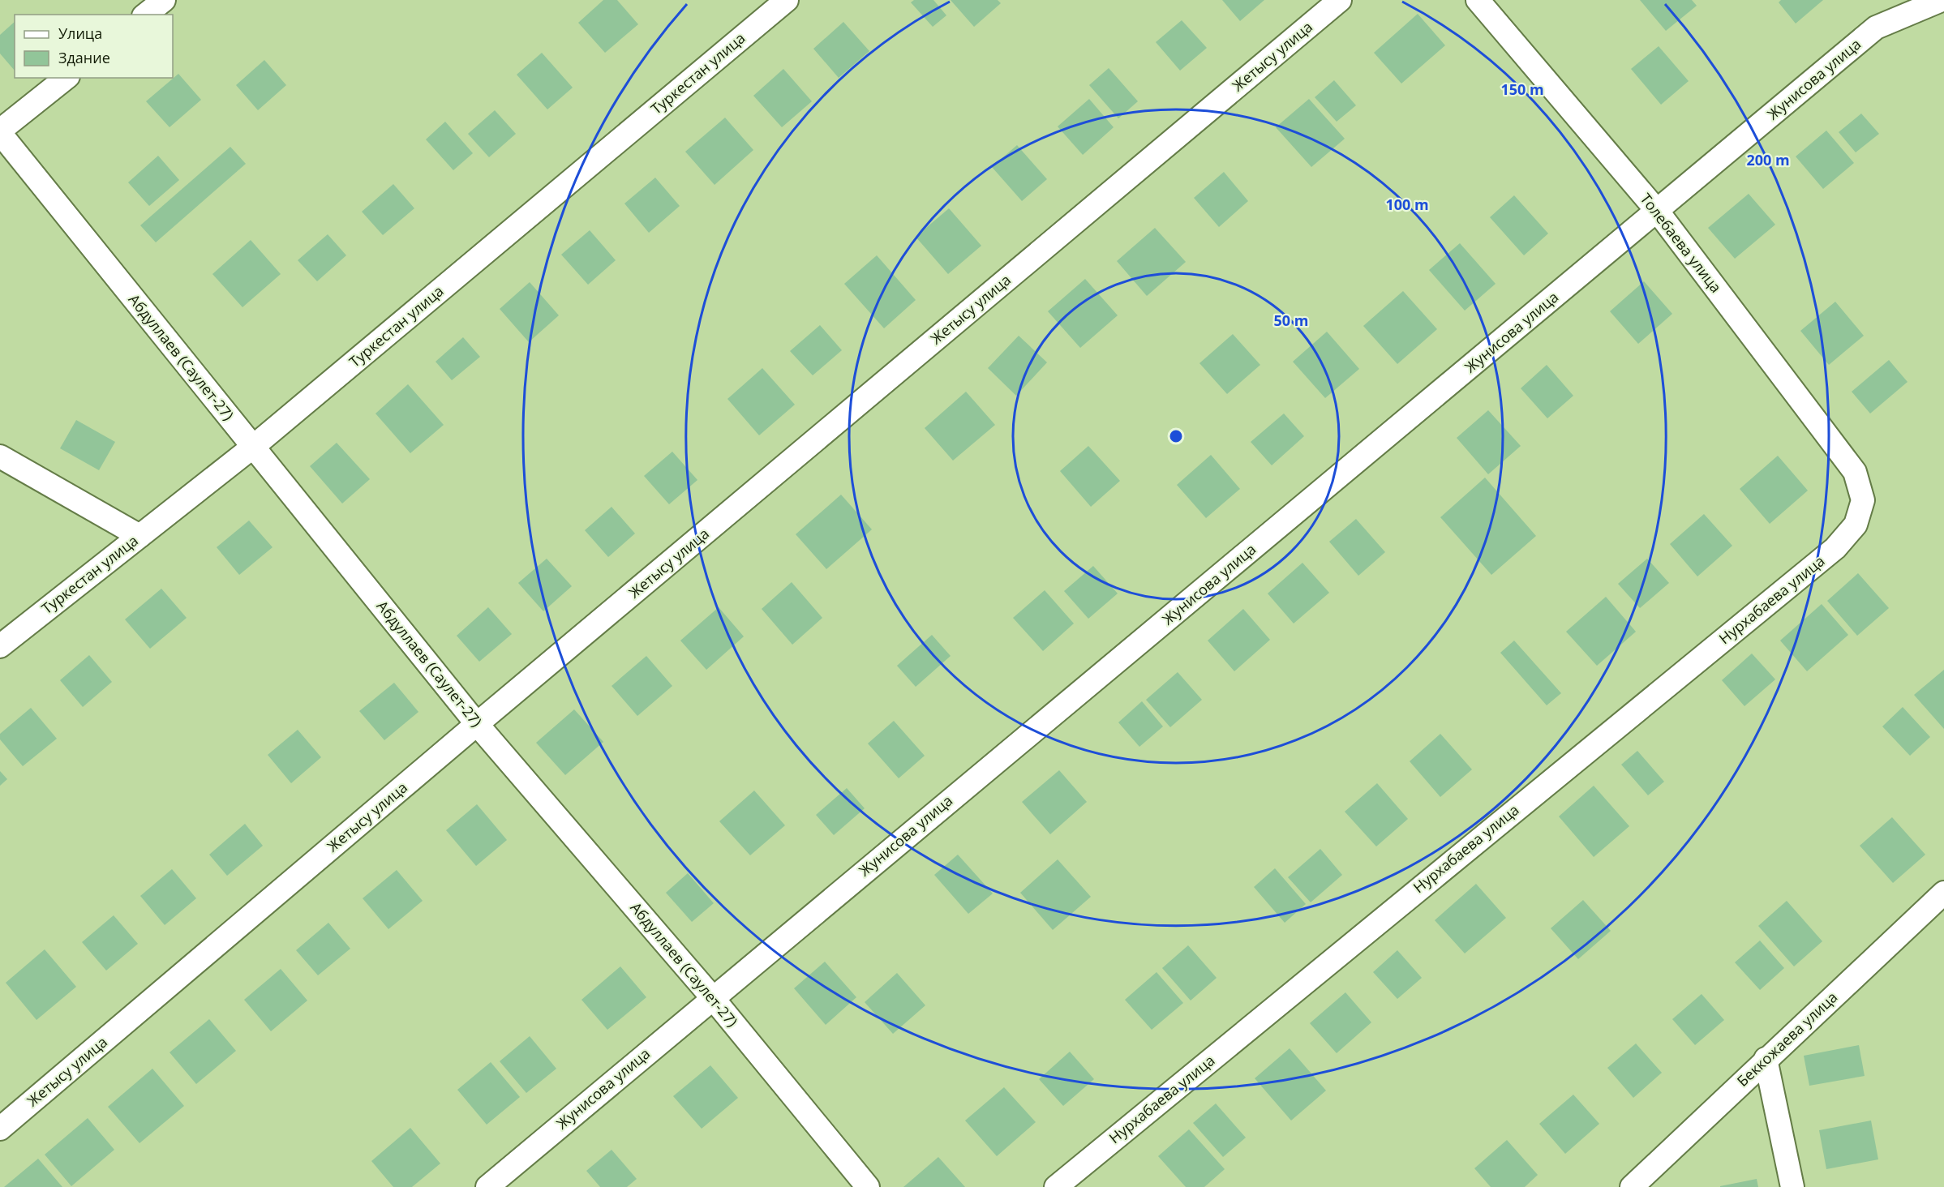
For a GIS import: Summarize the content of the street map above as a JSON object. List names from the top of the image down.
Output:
{
  "streets": {
    "street": [
      "Жетысу улица",
      "Туркестан улица",
      "Жунисова улица",
      "Толебаева улица",
      "Абдуллаев (Саулет-27)",
      "Нурхабаева улица",
      "Беккожаева улица"
    ]
  },
  "crossings": [
    ["Жетысу улица", "Абдуллаев (Саулет-27)"],
    ["Туркестан улица", "Абдуллаев (Саулет-27)"],
    ["Жунисова улица", "Толебаева улица"],
    ["Жунисова улица", "Абдуллаев (Саулет-27)"],
    ["Толебаева улица", "Нурхабаева улица"]
  ],
  "legend": ["Улица", "Здание"],
  "rings": [
    "150 m",
    "200 m",
    "100 m",
    "50 m"
  ]
}
